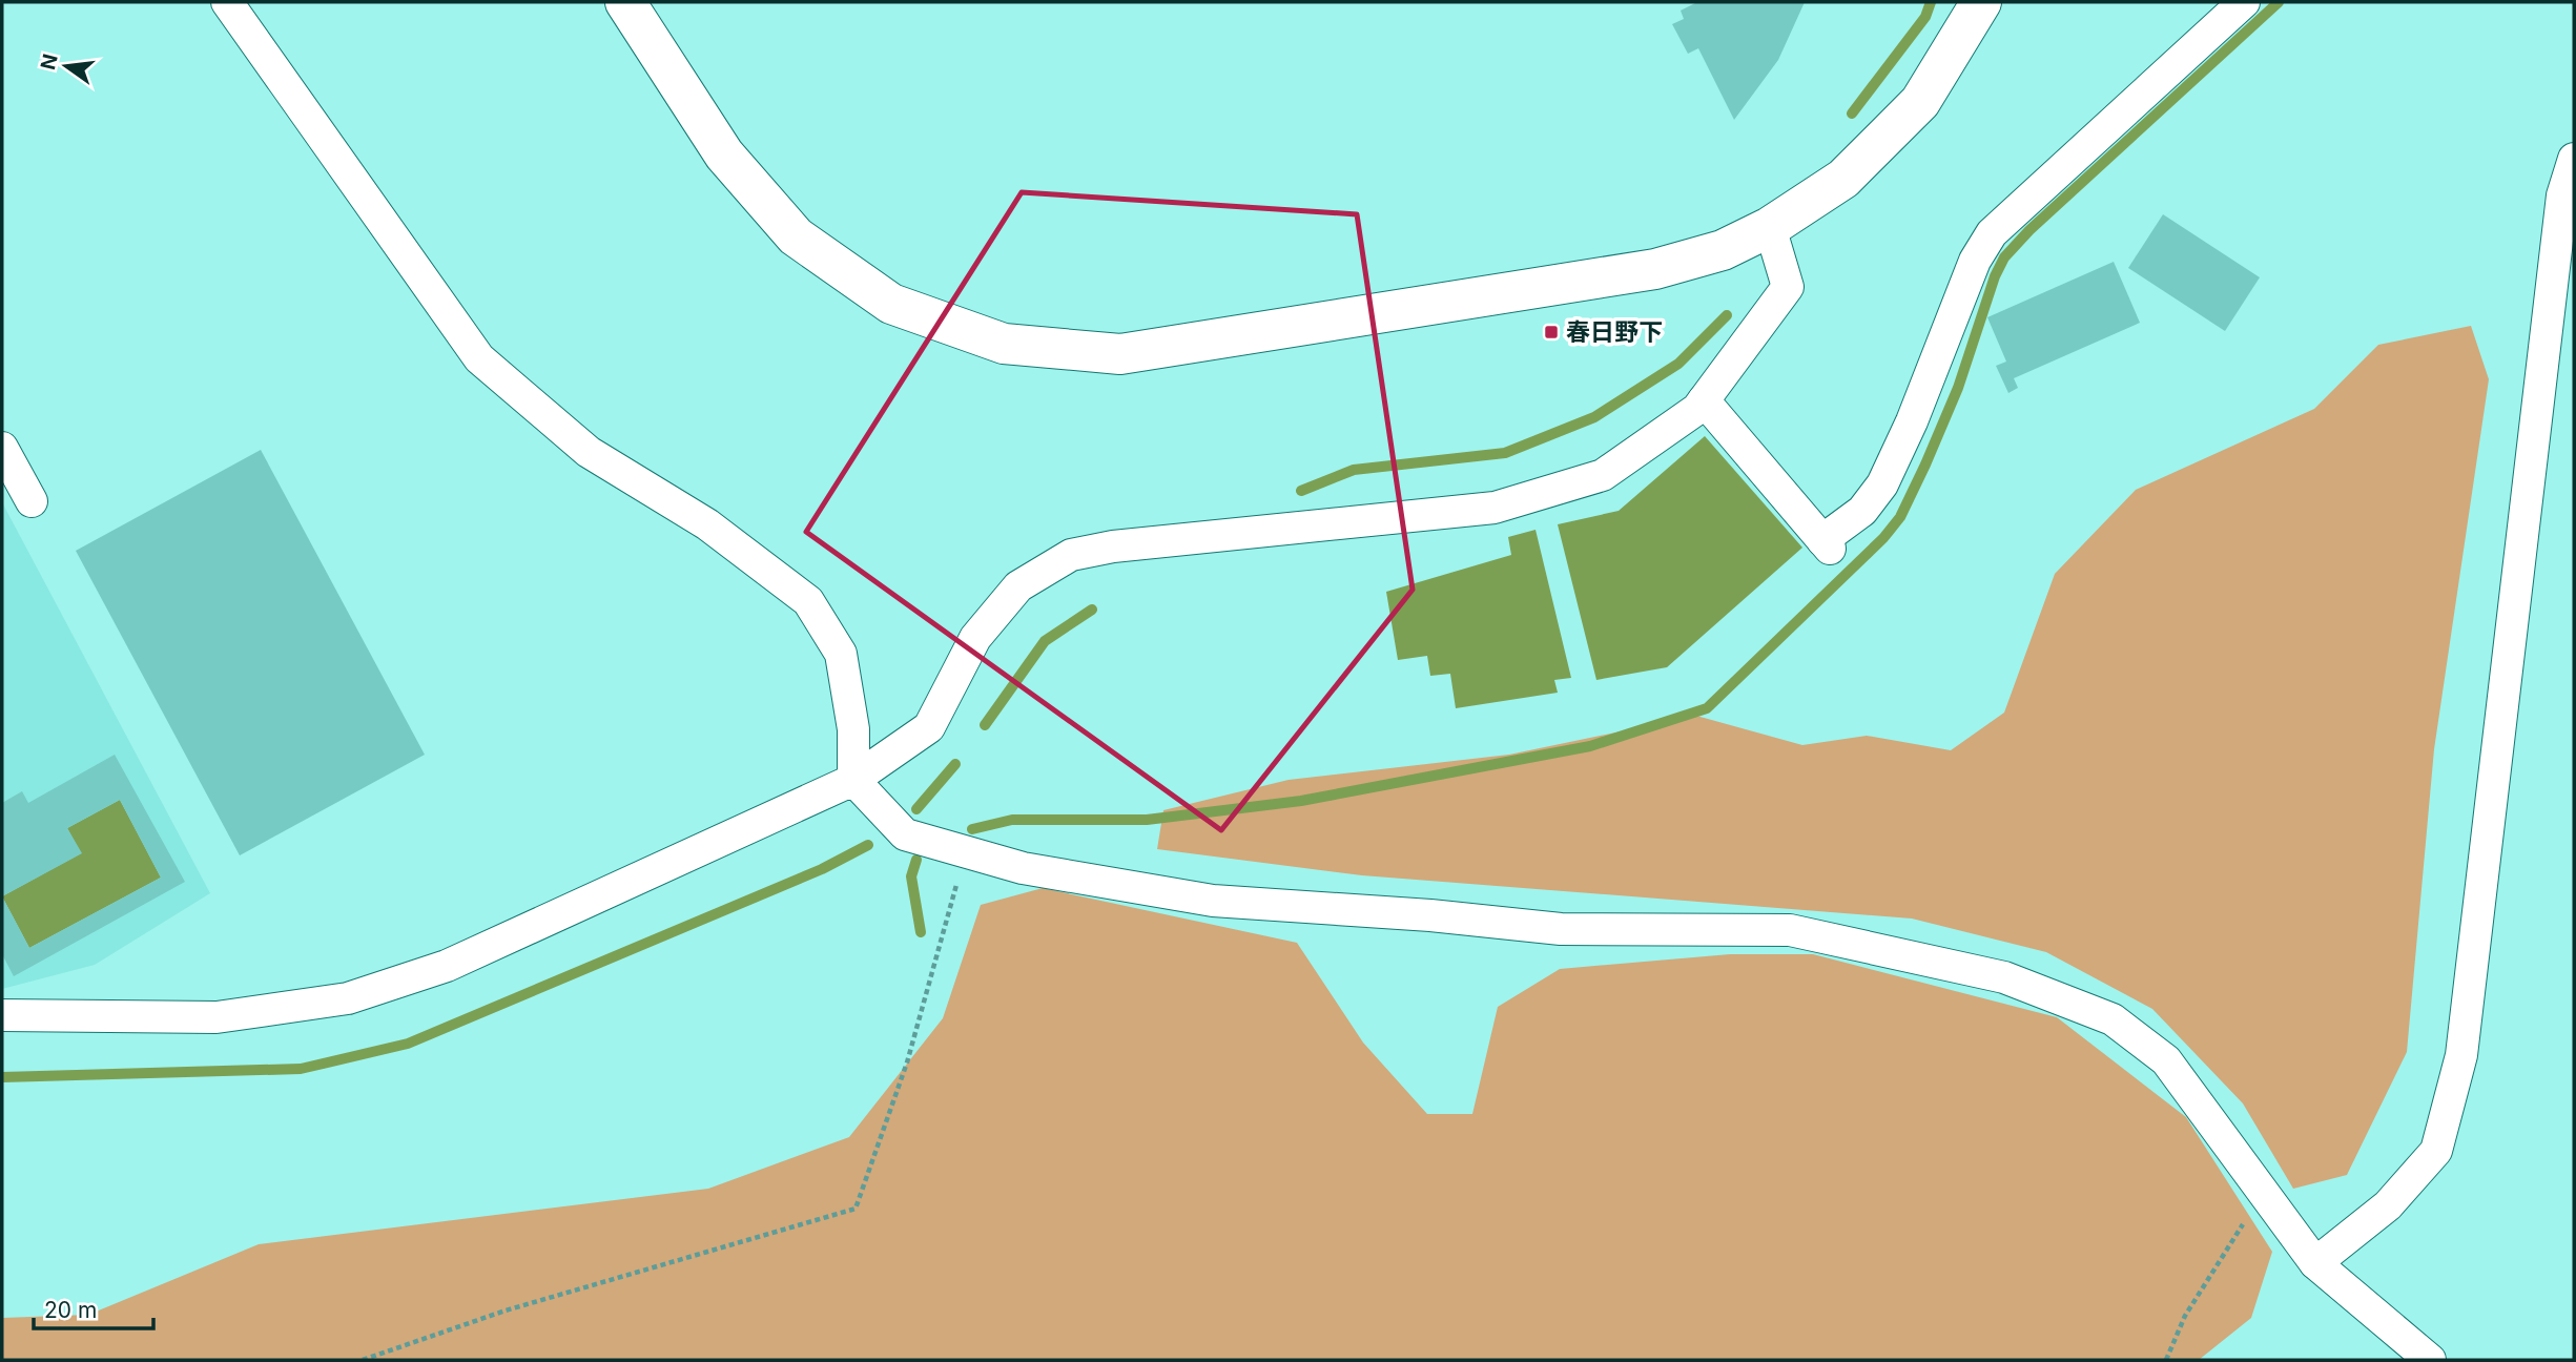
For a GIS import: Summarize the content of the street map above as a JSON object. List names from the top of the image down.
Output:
{
  "places": {
    "transit": ["春日野下"]
  },
  "scale_bar": "20 m",
  "north": "left"
}
